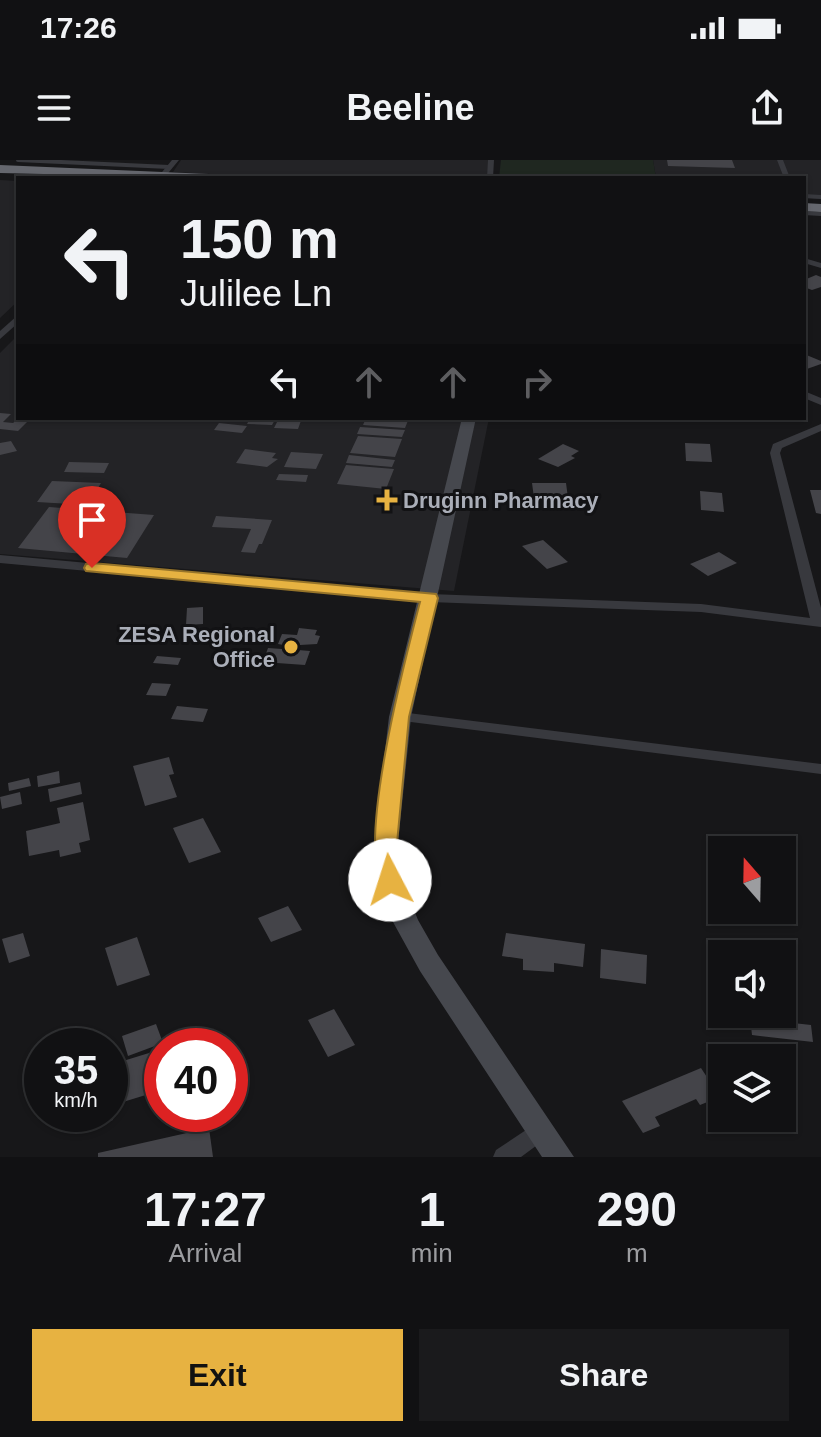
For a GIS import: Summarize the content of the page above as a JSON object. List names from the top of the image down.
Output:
{
  "places": {
    "health": ["Druginn Pharmacy"],
    "other": ["ZESA Regional Office"]
  },
  "north": "top",
  "page": {
    "status": "17:26",
    "header": "Beeline",
    "turn": ["150 m", "Julilee Ln"],
    "speed": "35 km/h",
    "limit": "40",
    "eta": [
      "17:27",
      "Arrival",
      "1",
      "min",
      "290",
      "m"
    ],
    "buttons": ["Exit", "Share"]
  }
}
